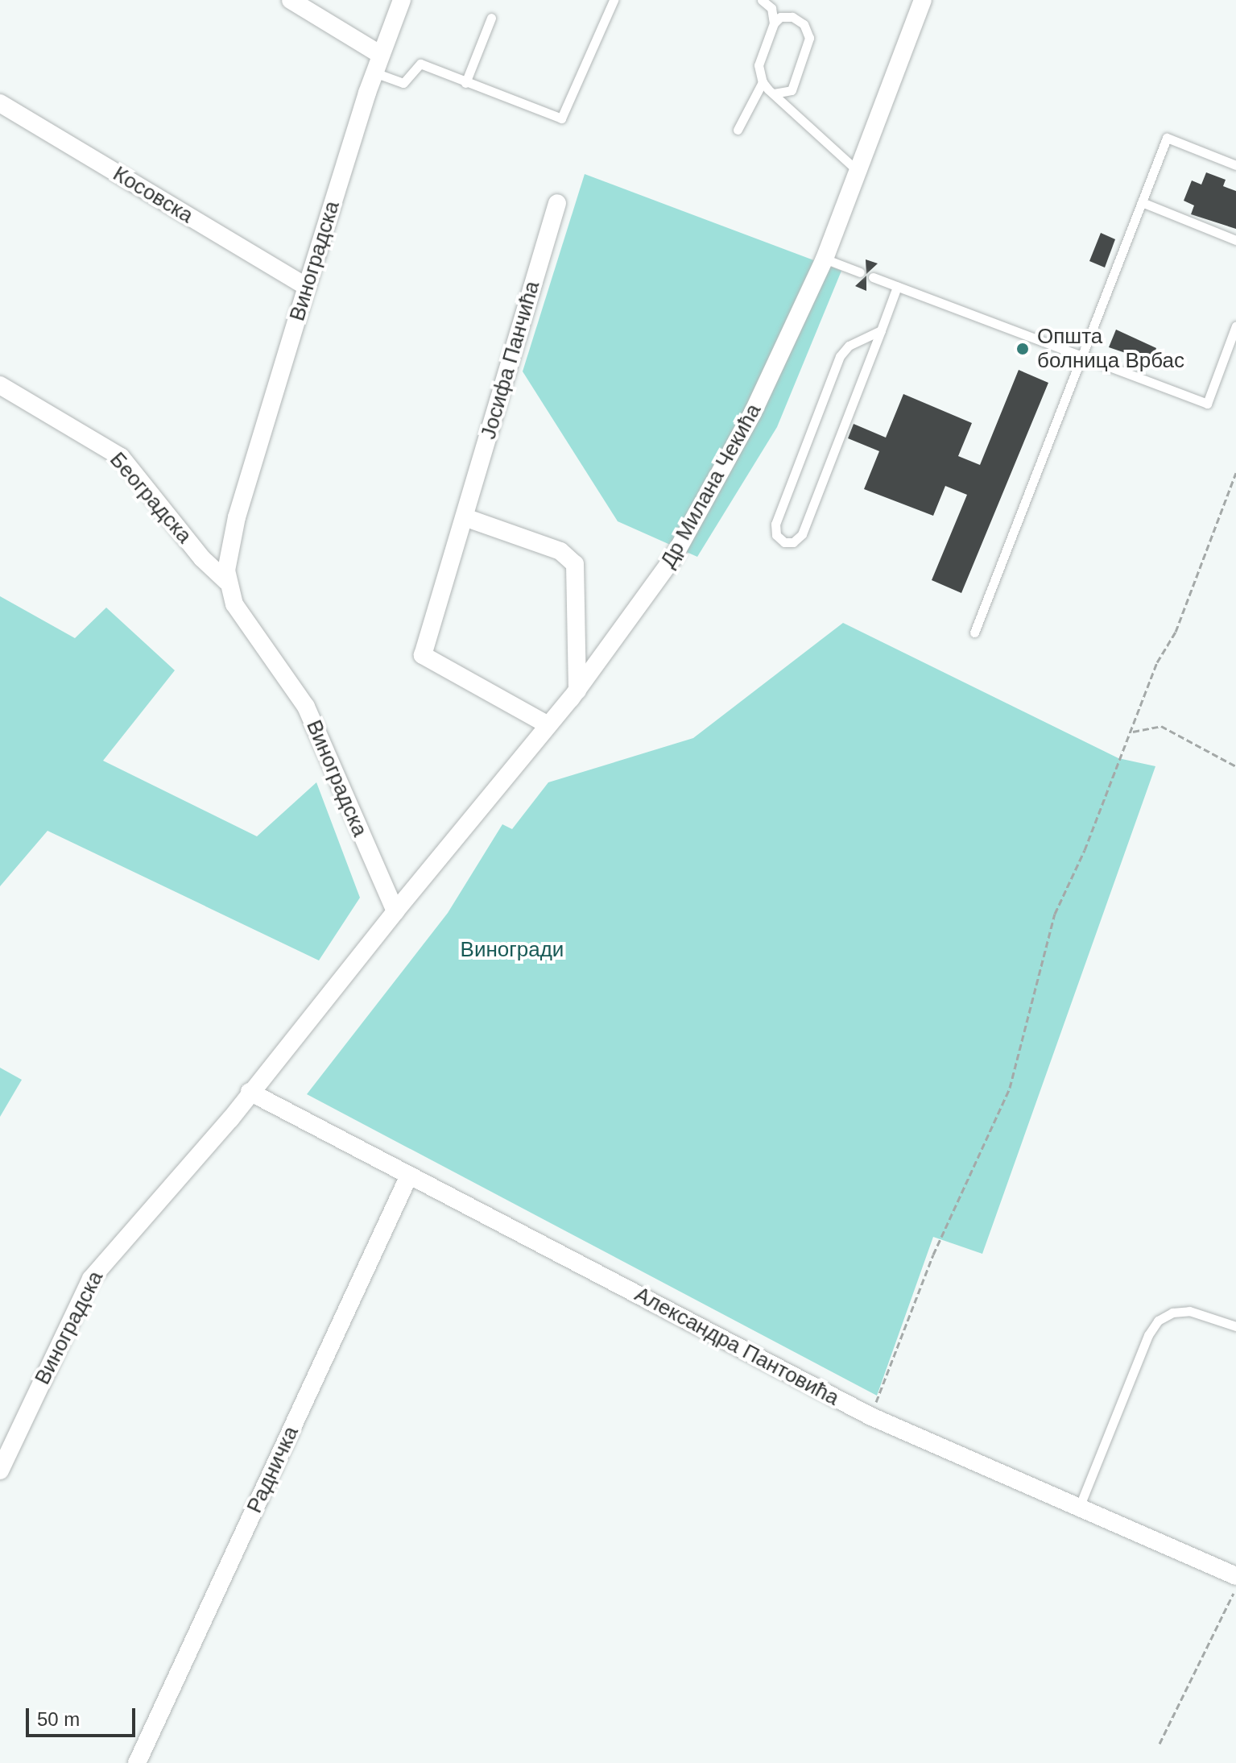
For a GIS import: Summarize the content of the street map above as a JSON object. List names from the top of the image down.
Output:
{
  "streets": {
    "street": [
      "Косовска",
      "Виноградска",
      "Јосифа Панчића",
      "Др Милана Чекића",
      "Београдска",
      "Александра Пантовића",
      "Радничка"
    ]
  },
  "crossings": [
    ["Косовска", "Виноградска"],
    ["Виноградска", "Др Милана Чекића"],
    ["Виноградска", "Београдска"],
    ["Виноградска", "Александра Пантовића"],
    ["Јосифа Панчића", "Др Милана Чекића"],
    ["Александра Пантовића", "Радничка"]
  ],
  "parks": ["Виногради"],
  "places": ["Општа болница Врбас"],
  "scale_bar": "50 m"
}
